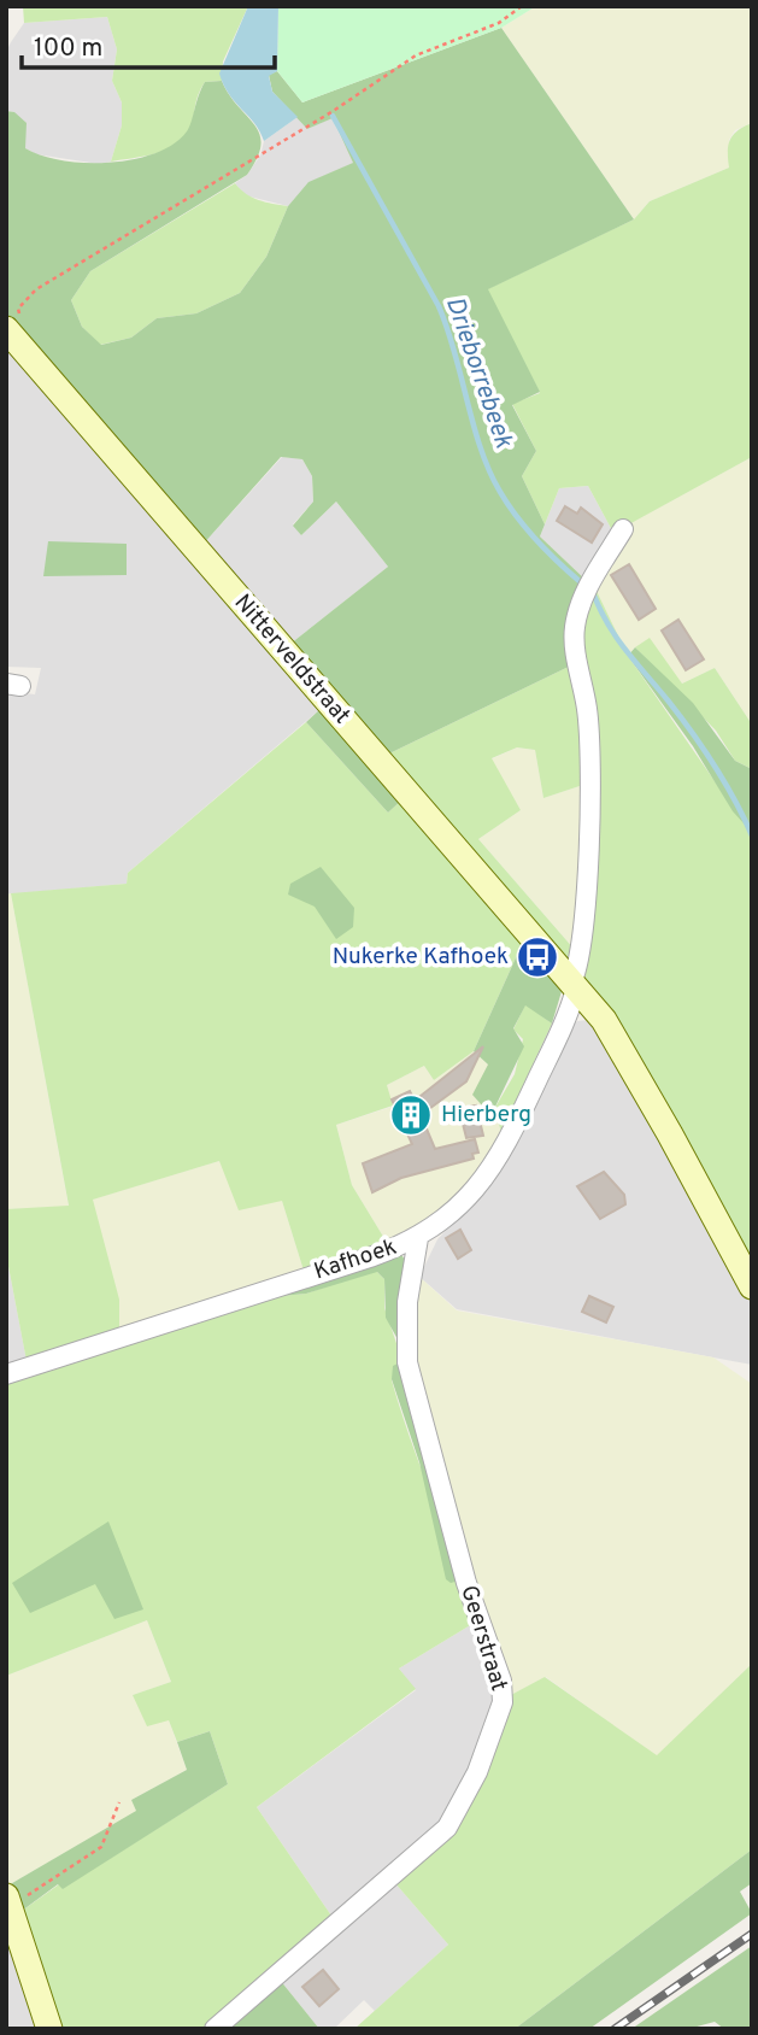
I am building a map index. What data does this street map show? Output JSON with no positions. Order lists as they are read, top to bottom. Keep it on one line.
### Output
{"streets":{"main road":["Nitterveldstraat"],"street":["Kafhoek","Geerstraat"]},"crossings":[["Nitterveldstraat","Kafhoek"],["Kafhoek","Geerstraat"]],"water":["Drieborrebeek"],"places":{"bus stop":["Nukerke Kafhoek"],"building":["Hierberg"]},"scale_bar":"100 m"}
